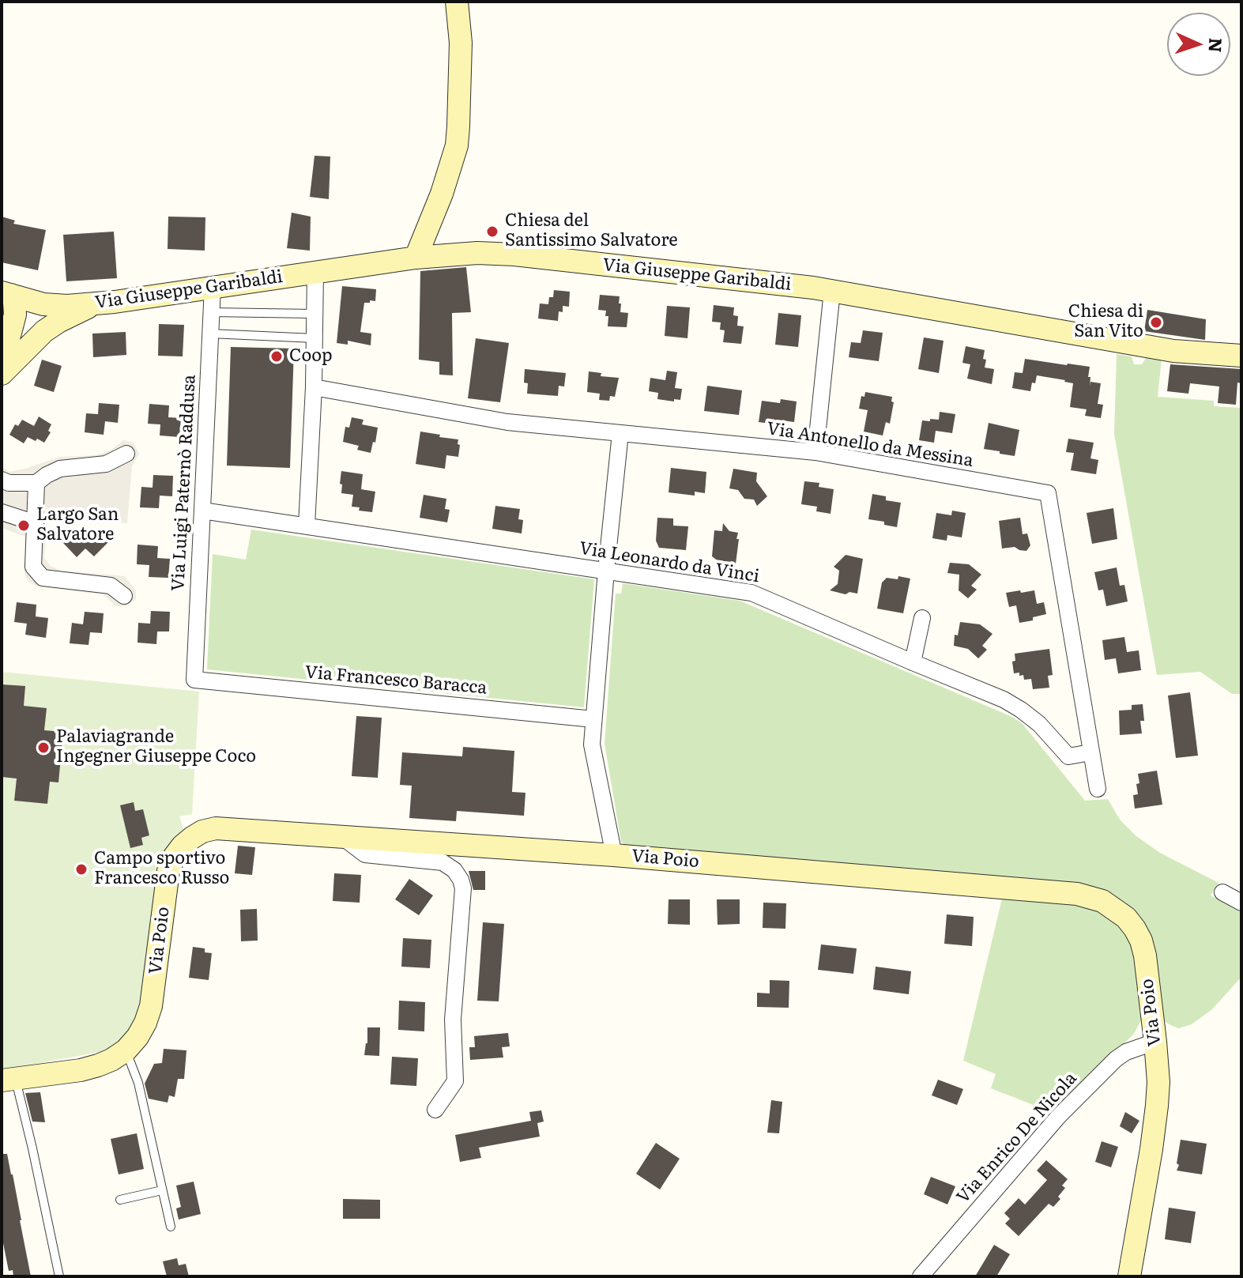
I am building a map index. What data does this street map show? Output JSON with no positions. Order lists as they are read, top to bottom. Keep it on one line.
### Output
{"streets":{"street":["Via Giuseppe Garibaldi","Via Antonello da Messina","Via Luigi Paternò Raddusa","Via Leonardo da Vinci","Via Francesco Baracca","Via Poio","Via Enrico De Nicola"]},"crossings":[["Via Giuseppe Garibaldi","Via Luigi Paternò Raddusa"],["Via Antonello da Messina","Via Leonardo da Vinci"],["Via Luigi Paternò Raddusa","Via Leonardo da Vinci"],["Via Luigi Paternò Raddusa","Via Francesco Baracca"],["Via Poio","Via Enrico De Nicola"]],"places":["Chiesa del Santissimo Salvatore","Chiesa di San Vito","Coop","Largo San Salvatore","Palaviagrande Ingegner Giuseppe Coco","Campo sportivo Francesco Russo"],"north":"right"}
